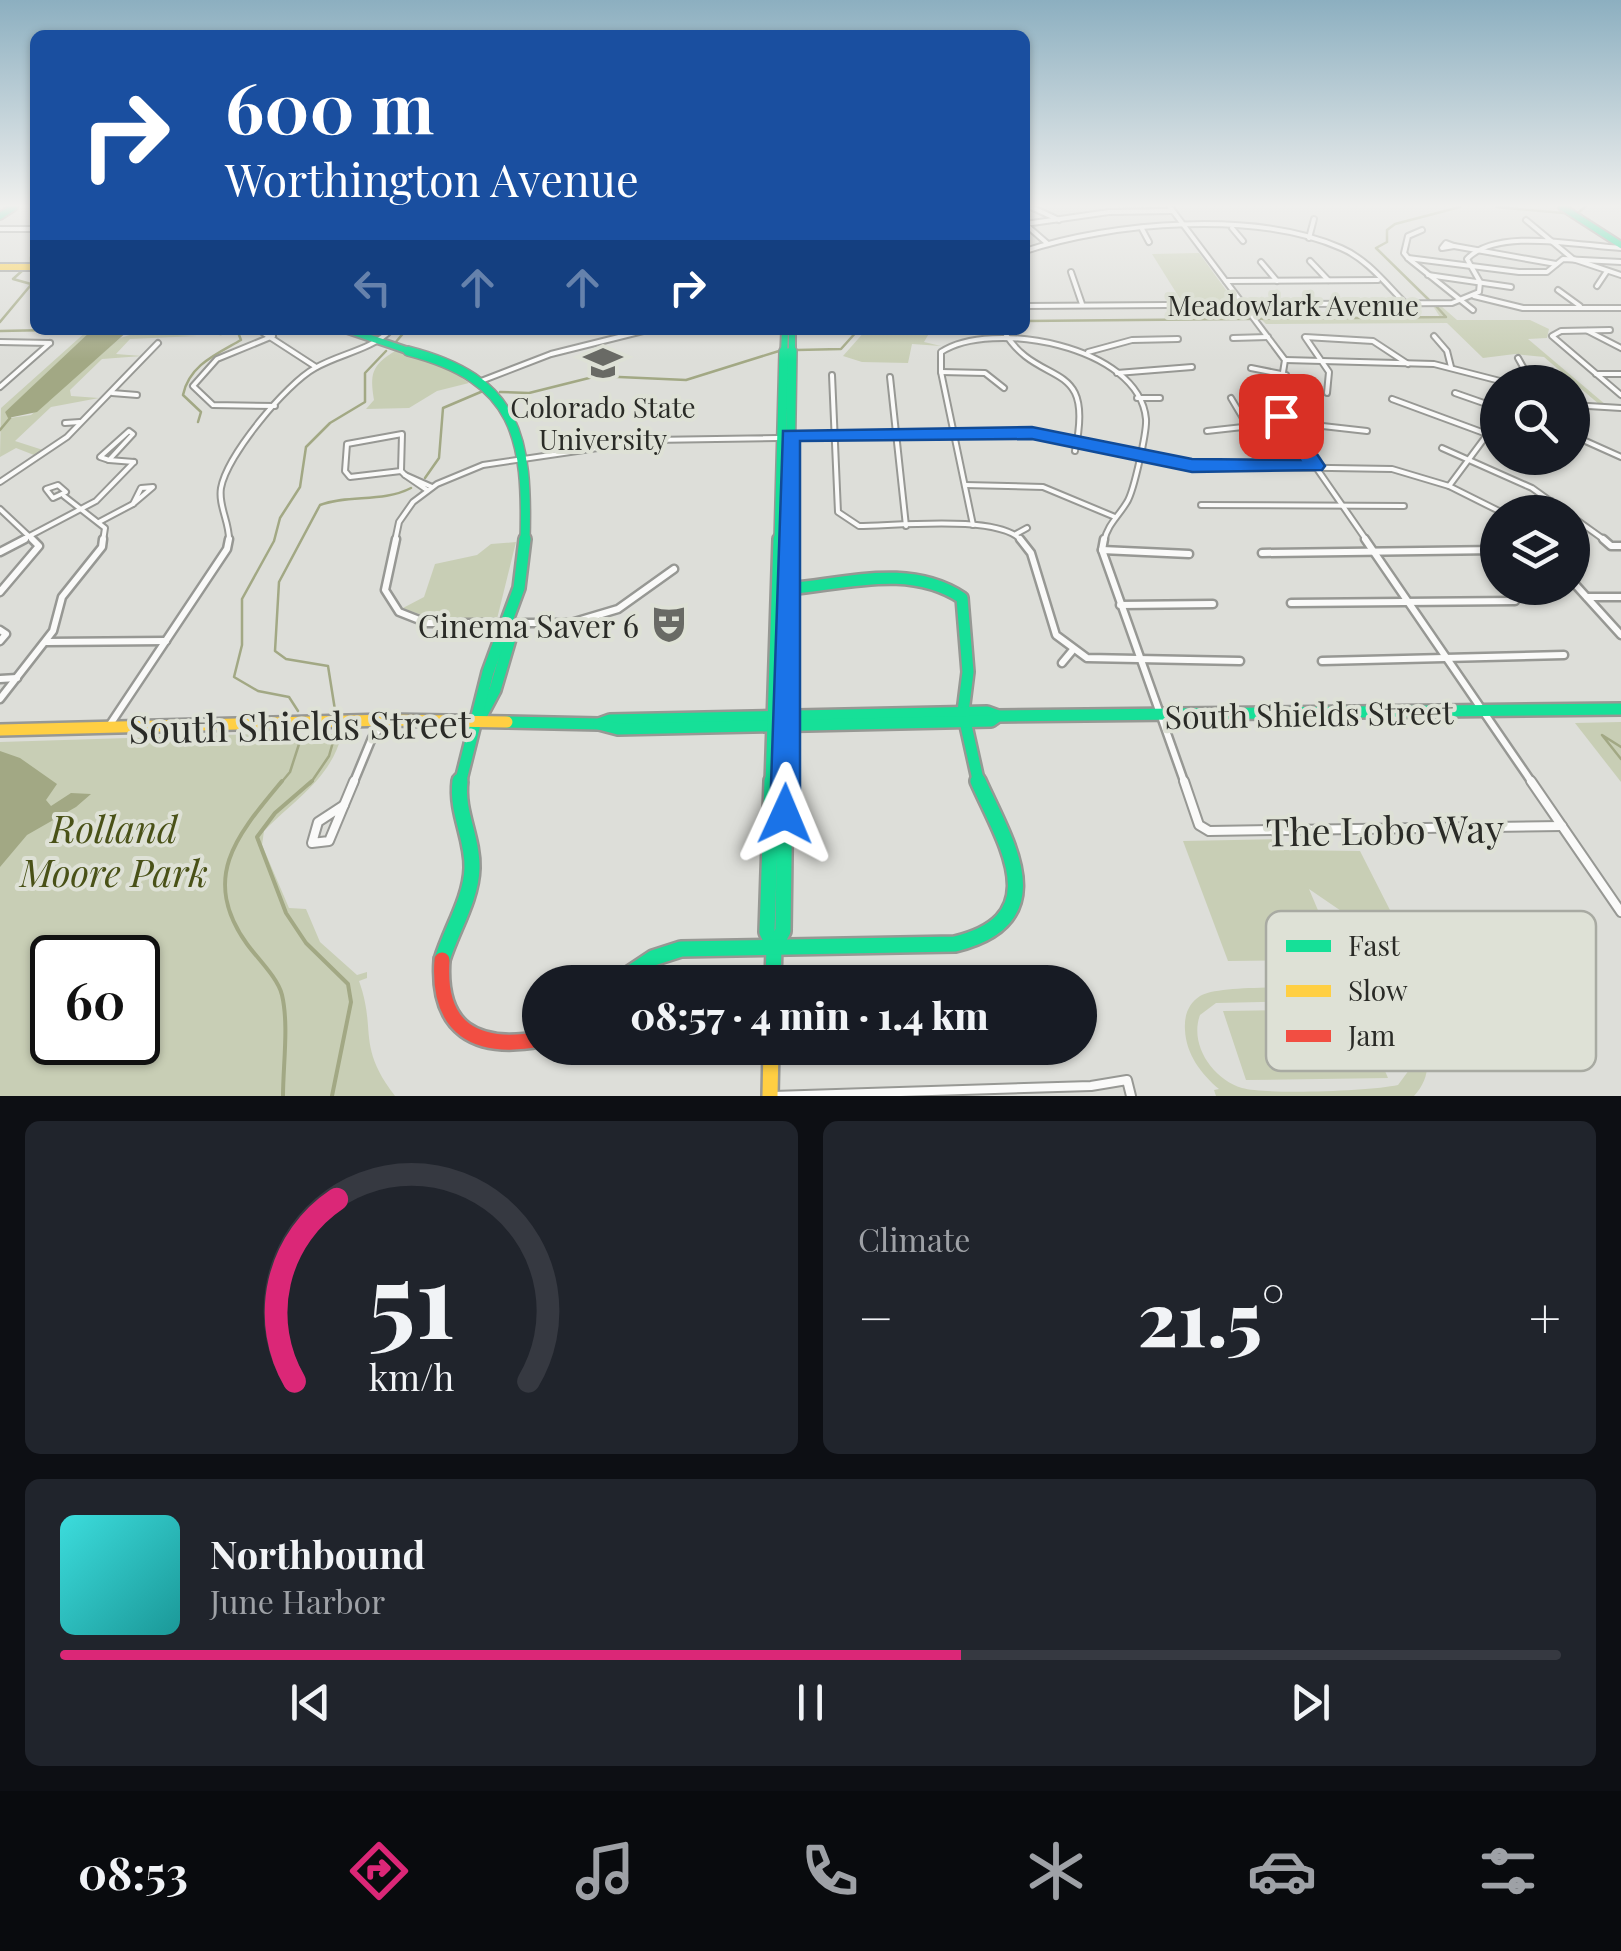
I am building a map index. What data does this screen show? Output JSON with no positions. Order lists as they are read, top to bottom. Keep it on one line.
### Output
{"streets":{"main road":["South Shields Street"],"street":["Meadowlark Avenue","The Lobo Way"]},"crossings":[["South Shields Street","The Lobo Way"]],"parks":["Rolland Moore Park"],"places":{"school or university":["Colorado State University"],"theatre":["Cinema Saver 6"]},"legend":["Fast","Slow","Jam"],"page":{"turn":["600 m","Worthington Avenue"],"limit":"60","trip":"08:57 · 4 min · 1.4 km","tile":"Climate","heat":["−","21.5°","+"],"song":["Northbound","June Harbor"],"tabs":"08:53","gauge":["51","km/h"]}}
